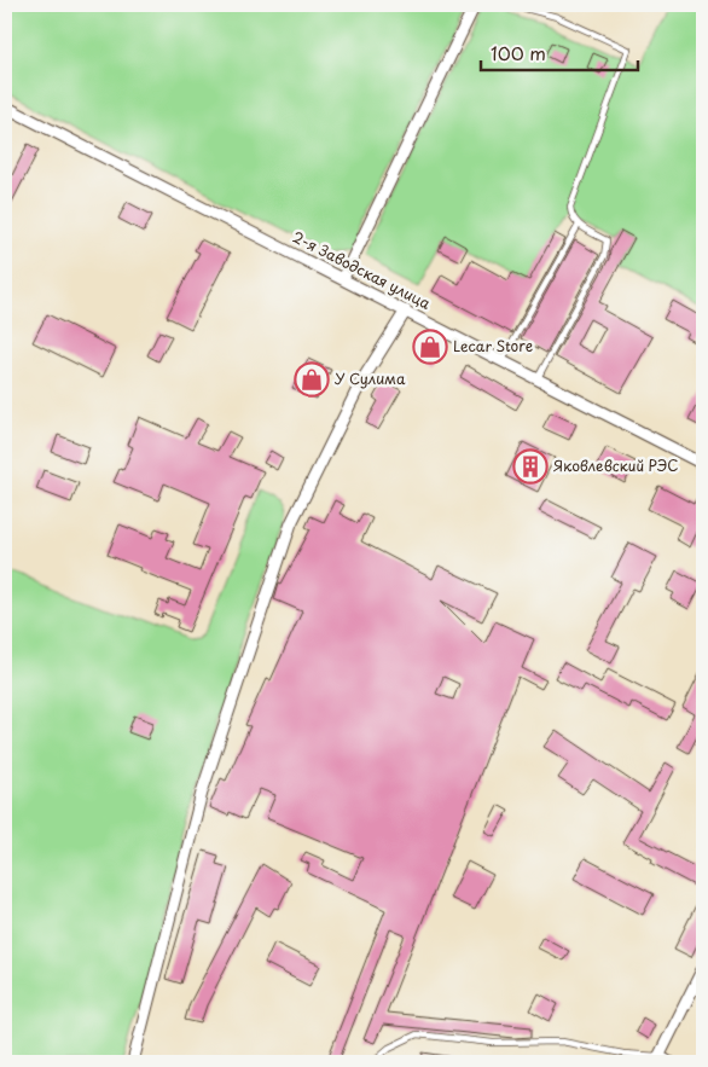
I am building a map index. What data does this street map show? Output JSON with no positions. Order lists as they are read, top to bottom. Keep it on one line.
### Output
{"streets":{"street":["2-я Заводская улица"]},"places":{"shop":["Lecar Store","У Сулима"],"building":["Яковлевский РЭС"]},"scale_bar":"100 m"}
